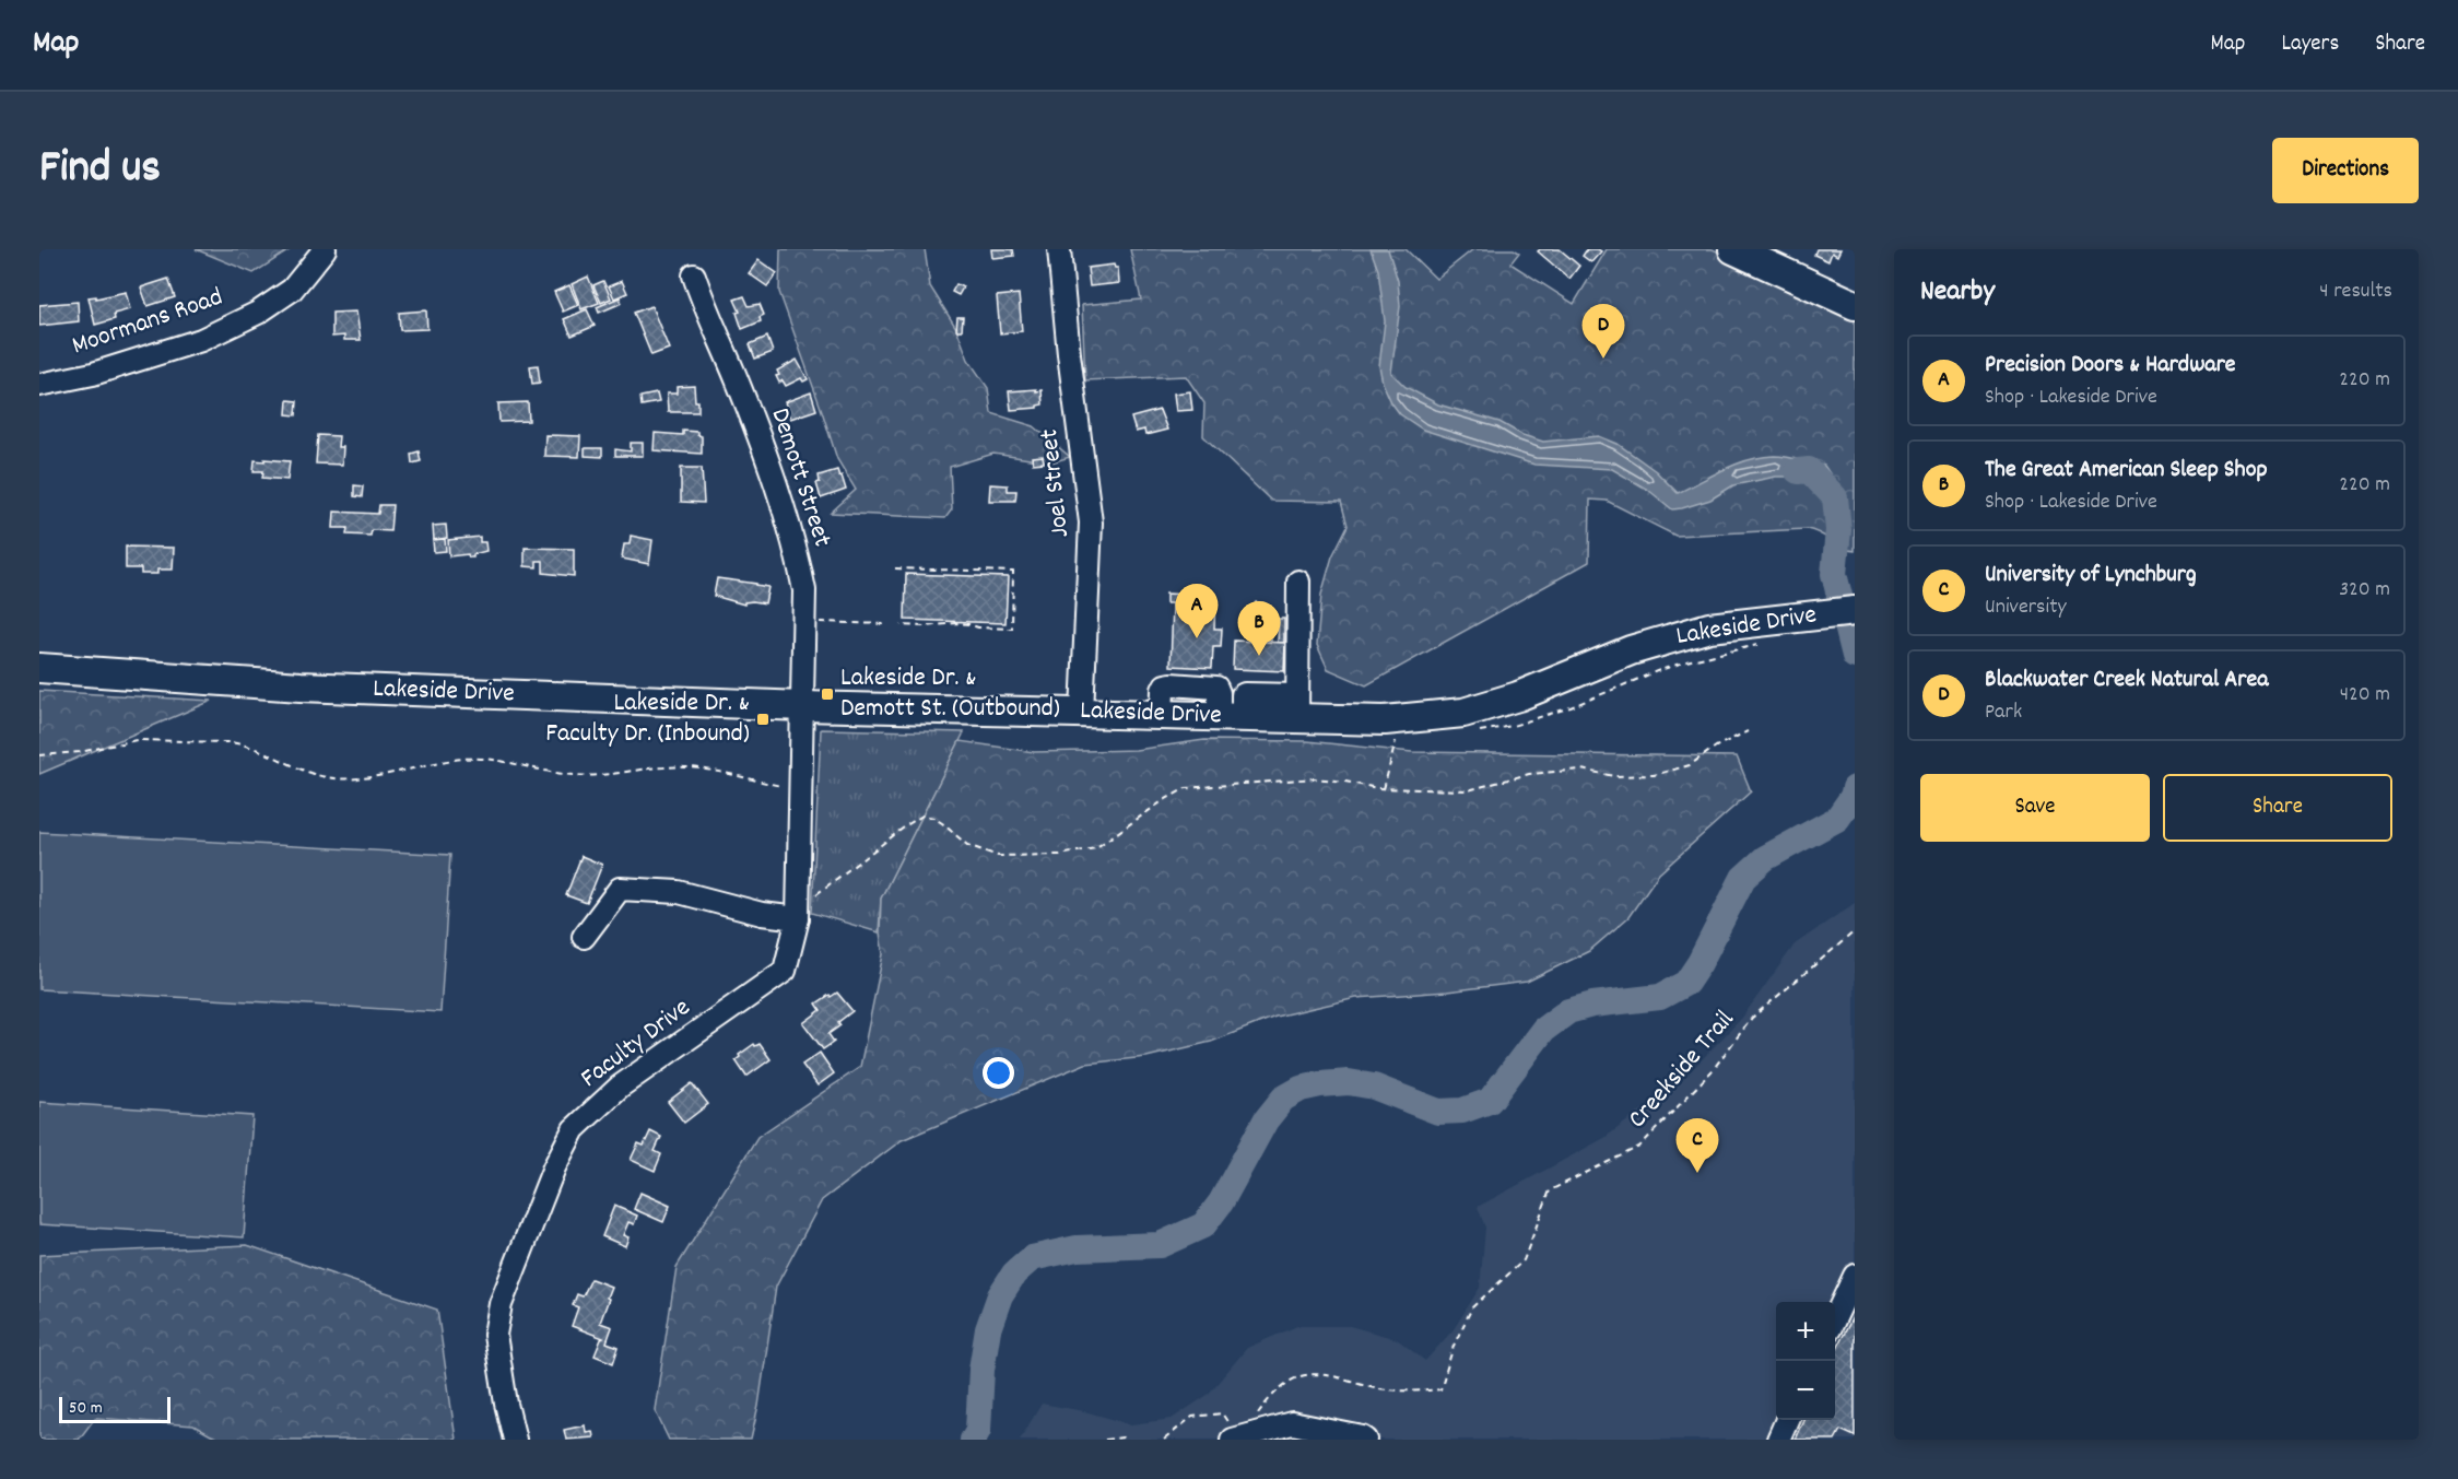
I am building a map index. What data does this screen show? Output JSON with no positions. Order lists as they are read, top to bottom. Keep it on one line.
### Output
{"streets":{"main road":["Lakeside Drive"],"street":["Moormans Road","Demott Street","Joel Street","Faculty Drive"],"path":["Creekside Trail"]},"crossings":[["Demott Street","Lakeside Drive"],["Demott Street","Faculty Drive"],["Joel Street","Lakeside Drive"],["Lakeside Drive","Faculty Drive"]],"places":{"transit":["Lakeside Dr. & Demott St. (Outbound)","Lakeside Dr. & Faculty Dr. (Inbound)"]},"scale_bar":"50 m","page":{"header":"Map","nav":["Map","Layers","Share"],"title":"Find us","buttons":["Directions",["Save","Share"]],"heading":["Nearby","4 results"],"pins":["D","A","B","C"],"list":[{"mark":"A","name":"Precision Doors & Hardware","note":"Shop · Lakeside Drive","value":"220 m"},{"mark":"B","name":"The Great American Sleep Shop","note":"Shop · Lakeside Drive","value":"220 m"},{"mark":"C","name":"University of Lynchburg","note":"University","value":"320 m"},{"mark":"D","name":"Blackwater Creek Natural Area","note":"Park","value":"420 m"}],"map_buttons":["+","−"],"scale":"50 m"}}
